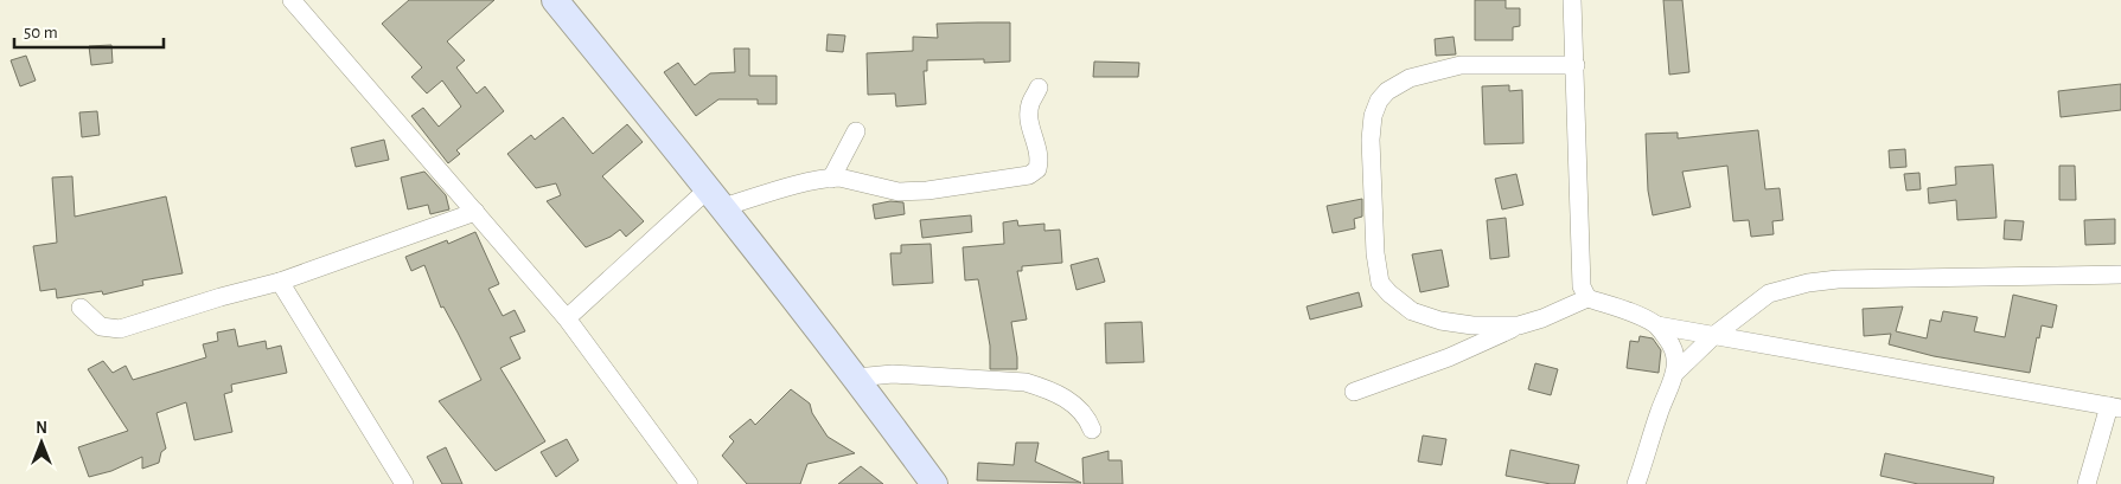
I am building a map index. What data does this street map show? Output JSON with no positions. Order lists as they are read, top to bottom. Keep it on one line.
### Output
{"scale_bar":"50 m","north":"top"}
